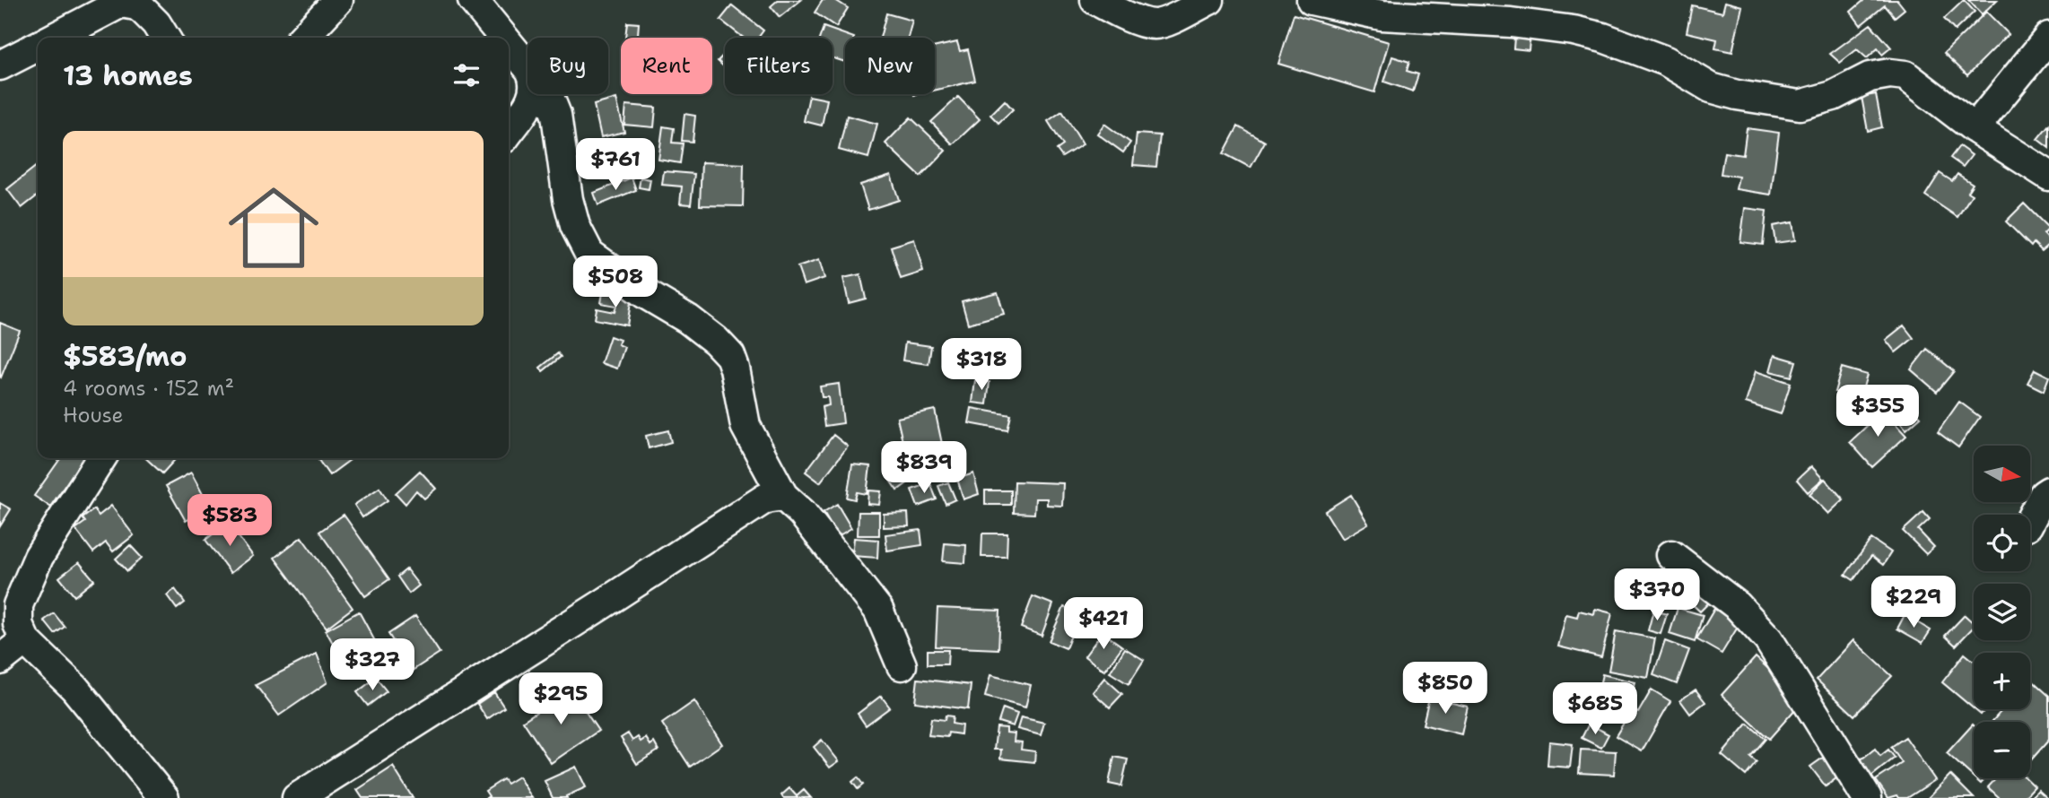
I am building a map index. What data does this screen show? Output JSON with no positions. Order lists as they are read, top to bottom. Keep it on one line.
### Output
{"north":"right","page":{"chip":["Buy","Rent","Filters","New"],"heading":"13 homes","list":[{"name":"$583/mo","note":"4 rooms · 152 m² · House"}],"price":["$761","$508","$318","$355","$839","$583","$370","$229","$421","$327","$850","$295","$685"],"map_buttons":["+","−"]}}
